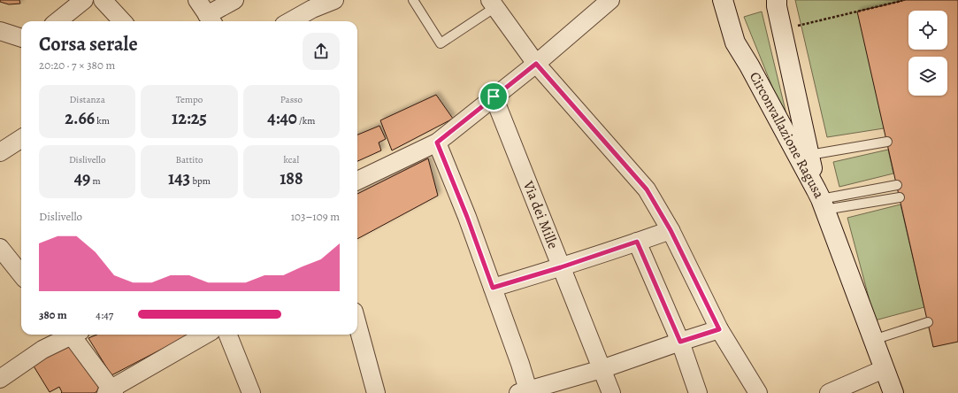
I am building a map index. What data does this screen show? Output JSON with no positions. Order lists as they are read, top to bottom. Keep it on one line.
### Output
{"streets":{"street":["Circonvallazione Ragusa","Via dei Mille"]},"page":{"heading":["Corsa serale","20:20 · 7 × 380 m"],"stats":[["Distanza","2.66 km"],["Tempo","12:25"],["Passo","4:40 /km"],["Dislivello","49 m"],["Battito","143 bpm"],["kcal","188"]],"chart":["Dislivello","103–109 m"],"list":[{"name":"380 m","note":"4:47"}]}}
